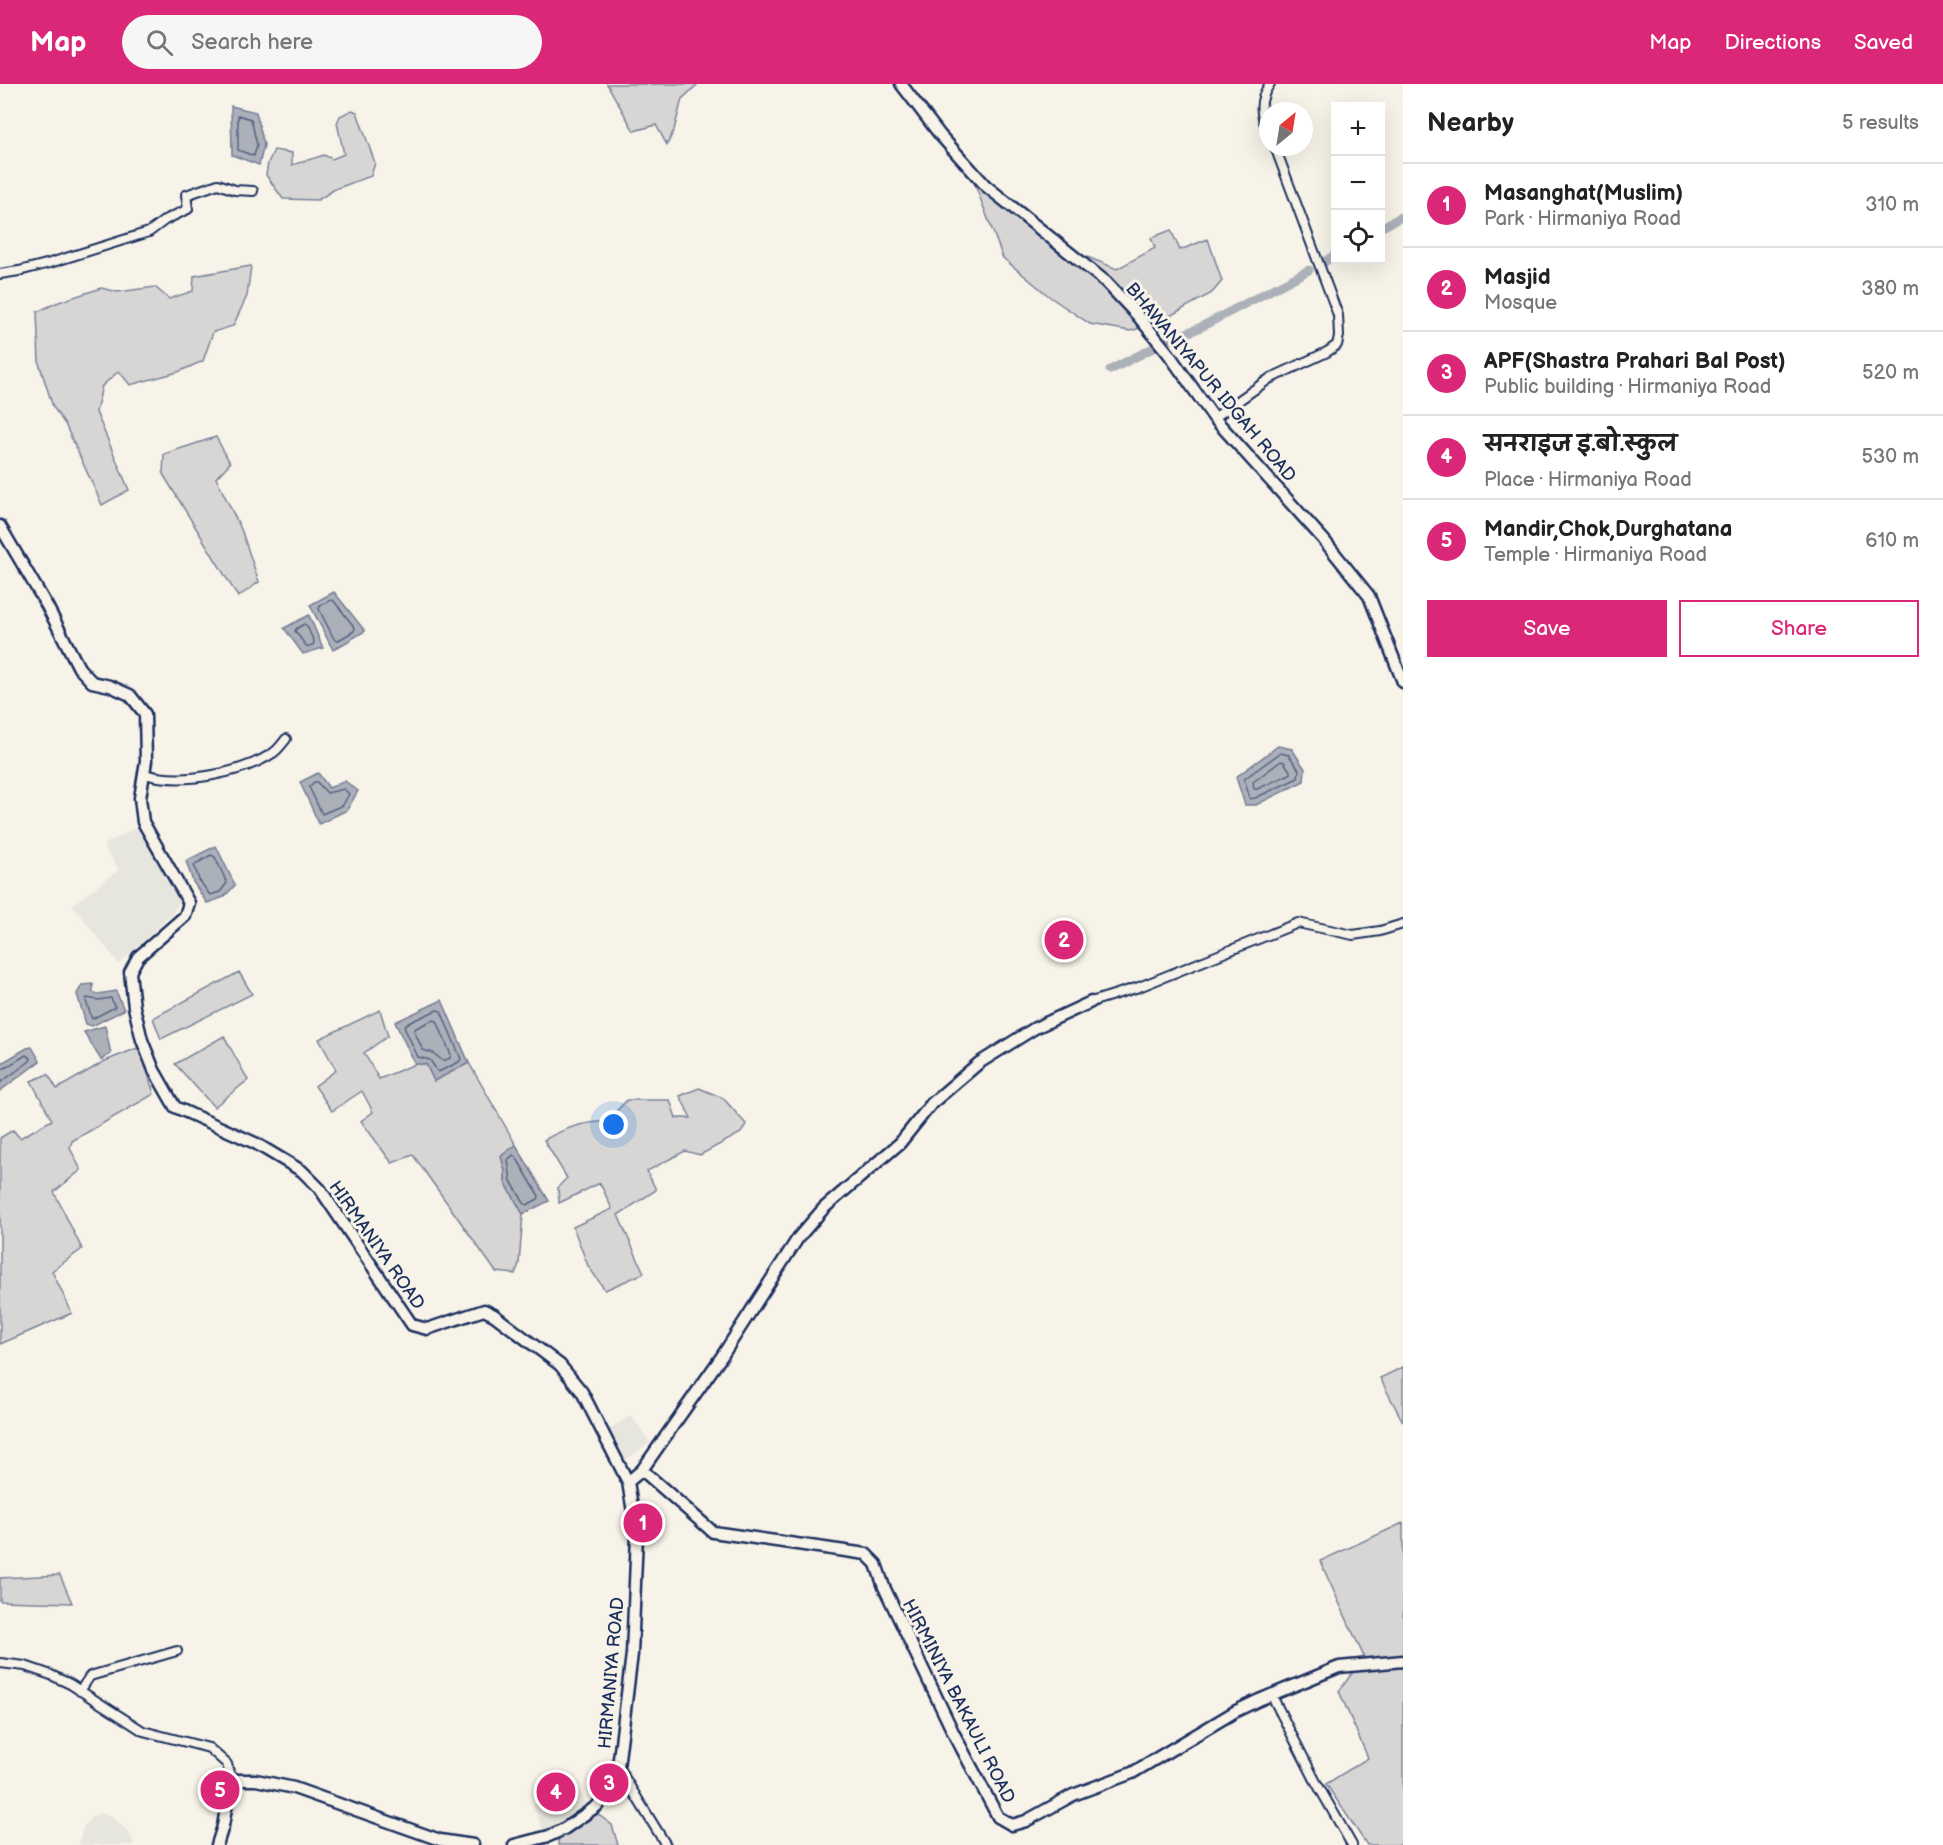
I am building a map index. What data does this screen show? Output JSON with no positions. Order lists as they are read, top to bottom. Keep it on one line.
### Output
{"streets":{"street":["BHAWANIYAPUR IDGAH ROAD","HIRMANIYA ROAD","HIRMINIYA BAKAULI ROAD"]},"north":"top right","page":{"header":"Map","search":"Search here","nav":["Map","Directions","Saved"],"heading":["Nearby","5 results"],"map_buttons":["+","−"],"list":[{"mark":"1","name":"Masanghat(Muslim)","note":"Park · Hirmaniya Road","value":"310 m"},{"mark":"2","name":"Masjid","note":"Mosque","value":"380 m"},{"mark":"3","name":"APF(Shastra Prahari Bal Post)","note":"Public building · Hirmaniya Road","value":"520 m"},{"mark":"4","name":"सनराइज इ.बाे.स्कुल","note":"Place · Hirmaniya Road","value":"530 m"},{"mark":"5","name":"Mandir,Chok,Durghatana","note":"Temple · Hirmaniya Road","value":"610 m"}],"buttons":["Save","Share"],"pins":["2","1","3","5","4"]}}
